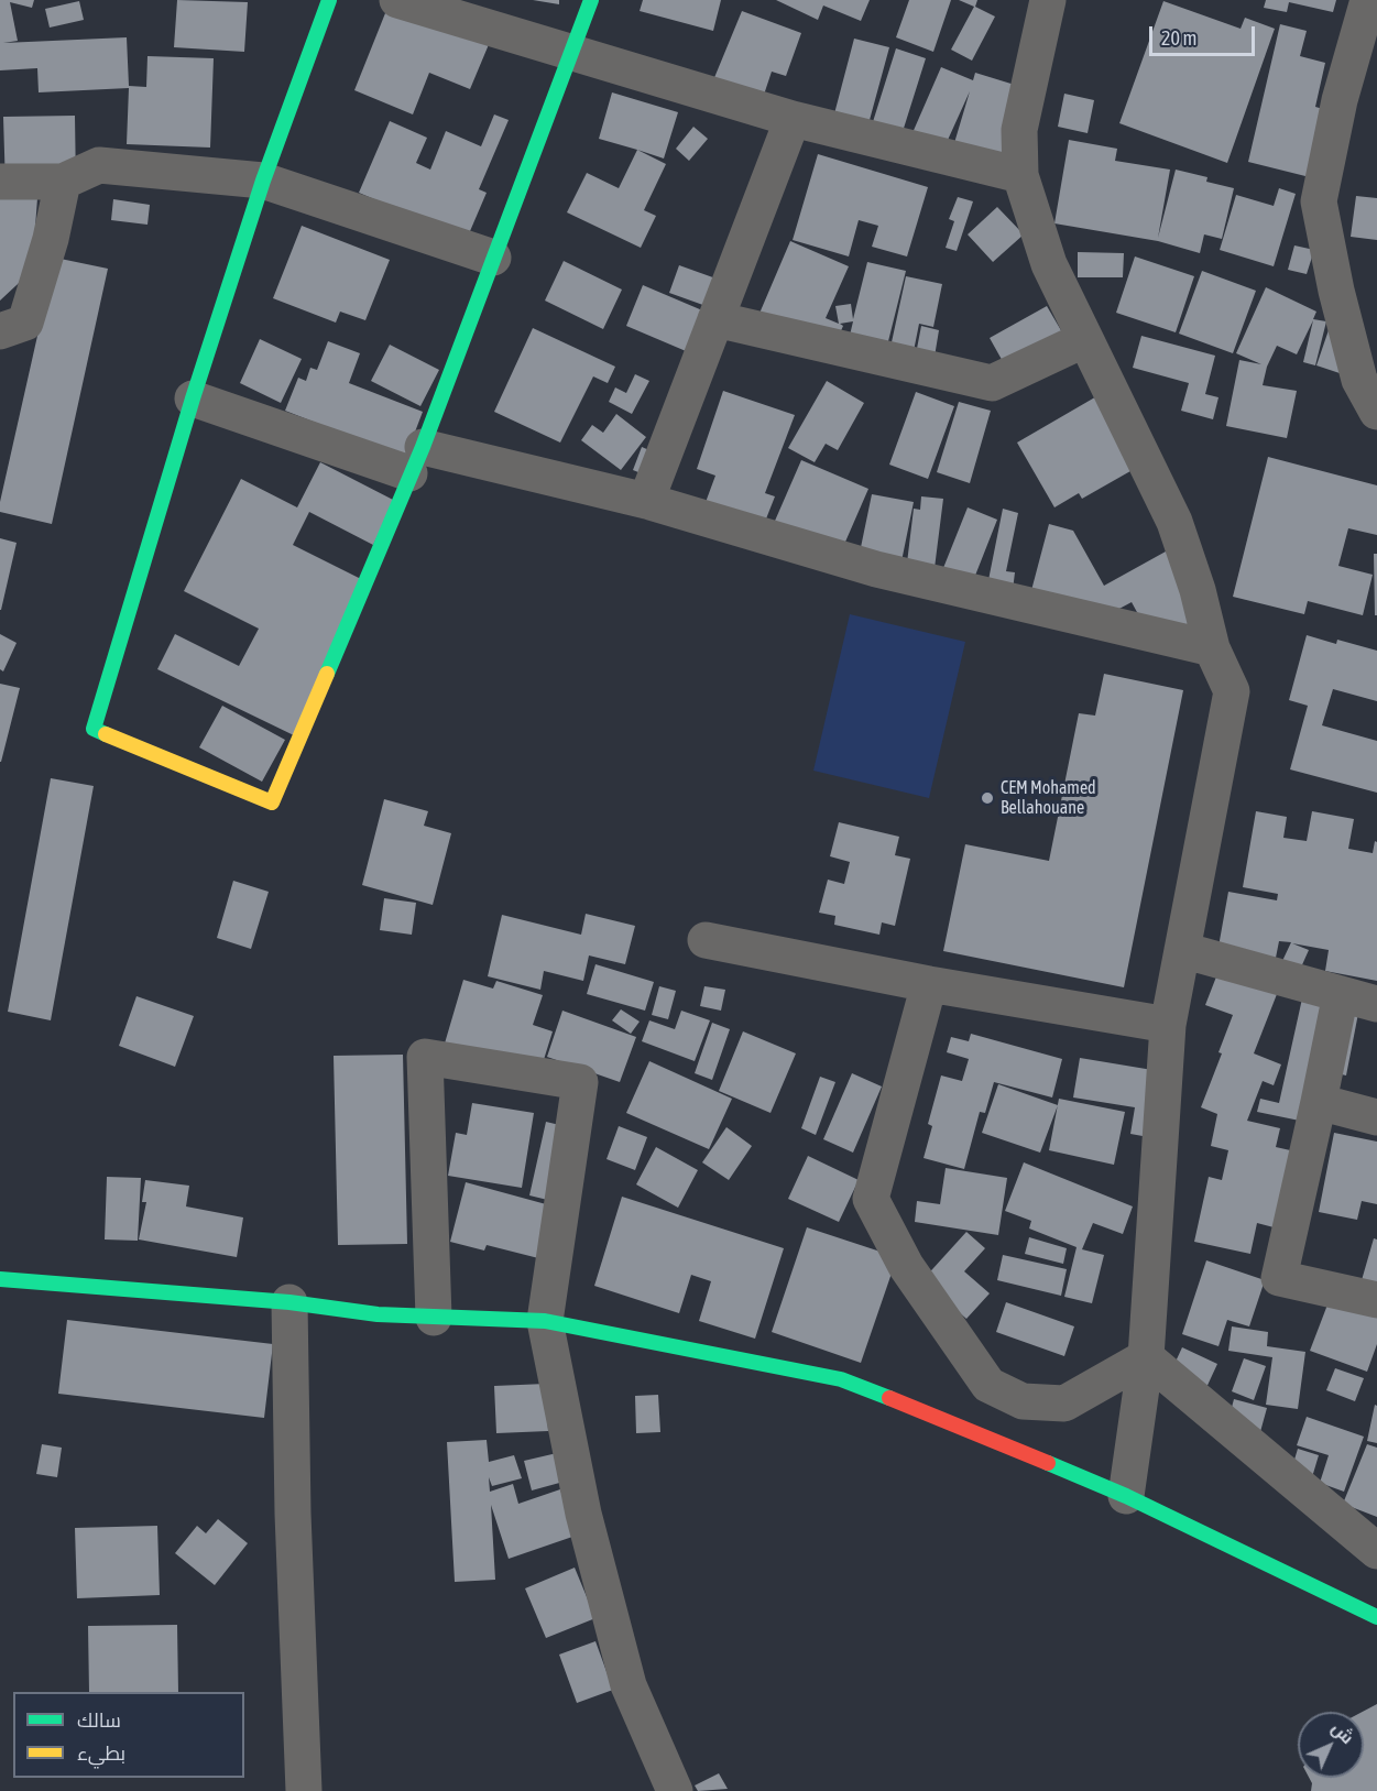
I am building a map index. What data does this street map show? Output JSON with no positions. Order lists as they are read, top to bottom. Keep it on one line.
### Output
{"places":["CEM Mohamed Bellahouane"],"legend":["سالك","بطيء"],"scale_bar":"20 m","north":"top right"}
